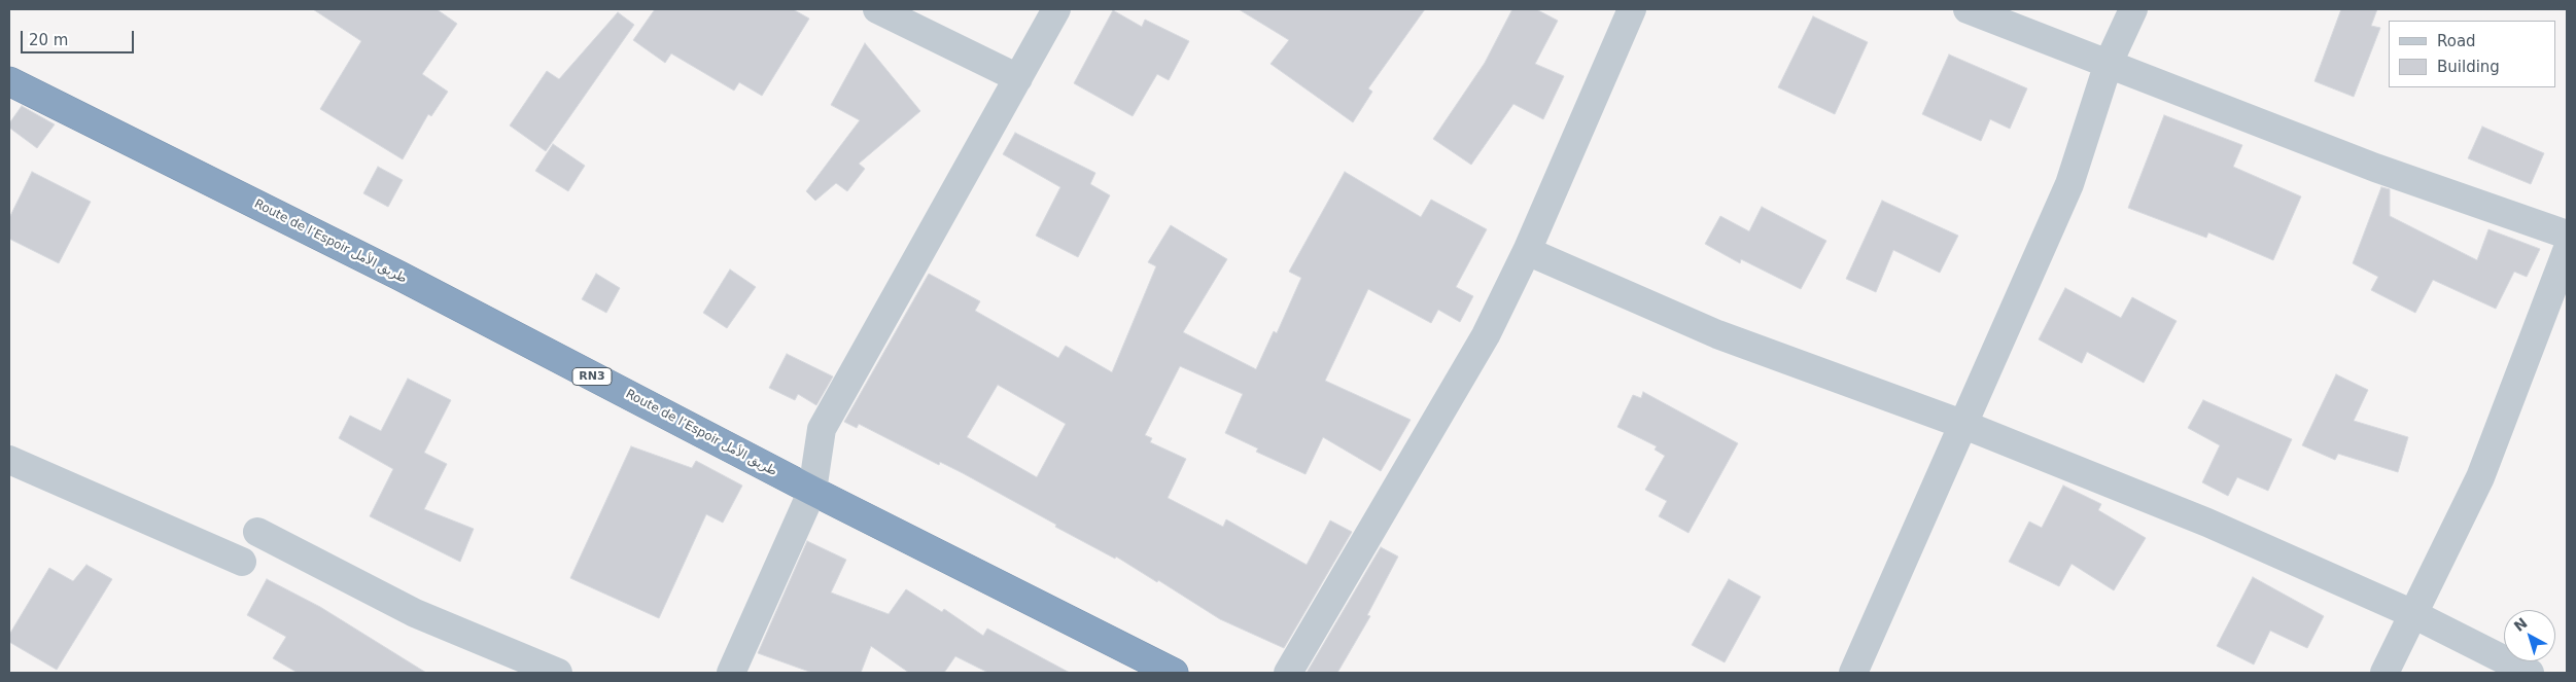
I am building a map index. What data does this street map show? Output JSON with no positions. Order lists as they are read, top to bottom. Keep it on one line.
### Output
{"streets":{"highway":["Route de l’Espoir طريق الأمل","RN3"]},"legend":["Road","Building"],"scale_bar":"20 m","north":"top left"}
